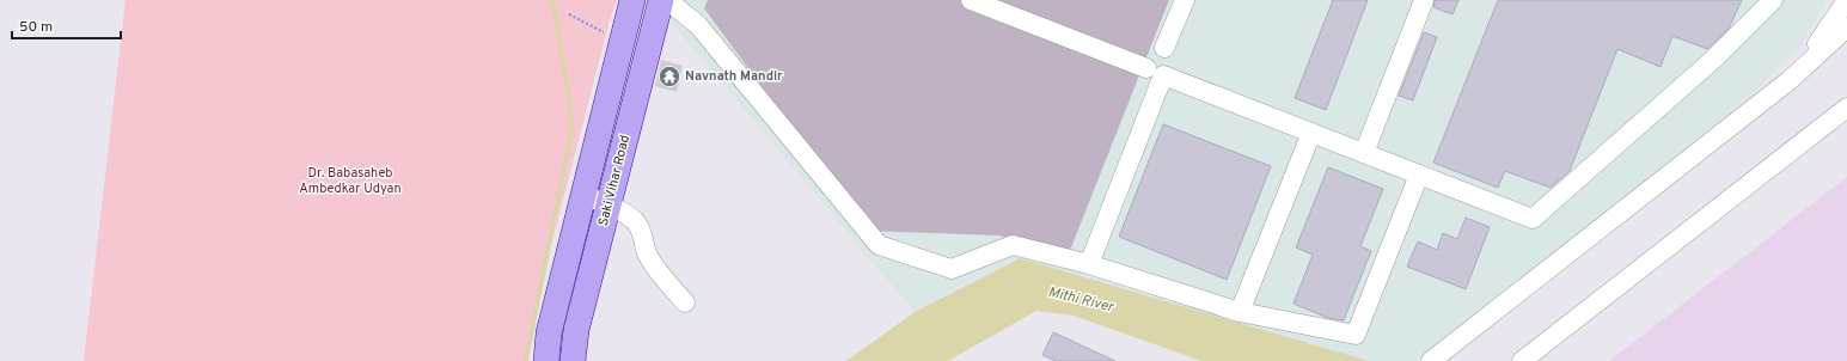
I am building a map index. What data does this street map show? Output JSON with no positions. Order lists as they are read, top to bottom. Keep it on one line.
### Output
{"streets":{"main road":["Saki Vihar Road"]},"water":["Mithi River"],"parks":["Dr. Babasaheb Ambedkar Udyan"],"places":{"temple":["Navnath Mandir"]},"scale_bar":"50 m"}
